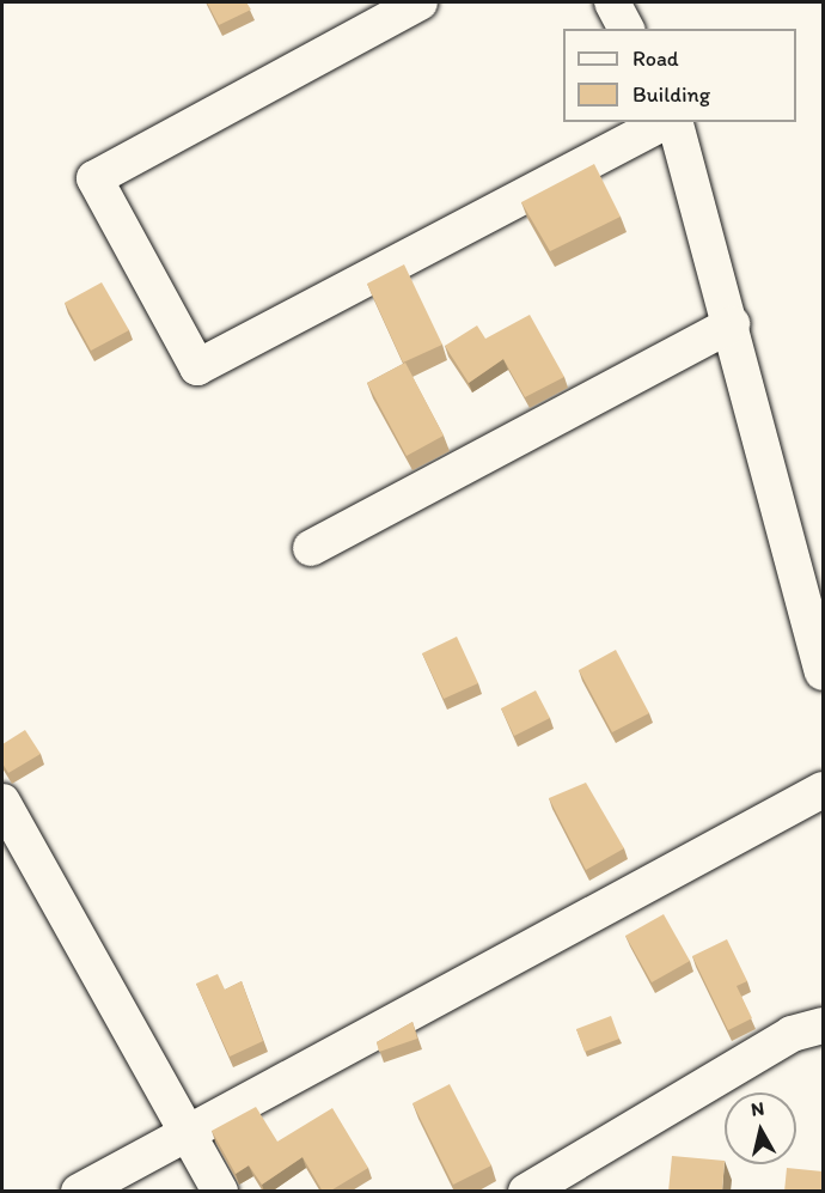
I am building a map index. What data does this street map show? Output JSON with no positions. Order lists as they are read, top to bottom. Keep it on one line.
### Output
{"legend":["Road","Building"],"north":"top"}
